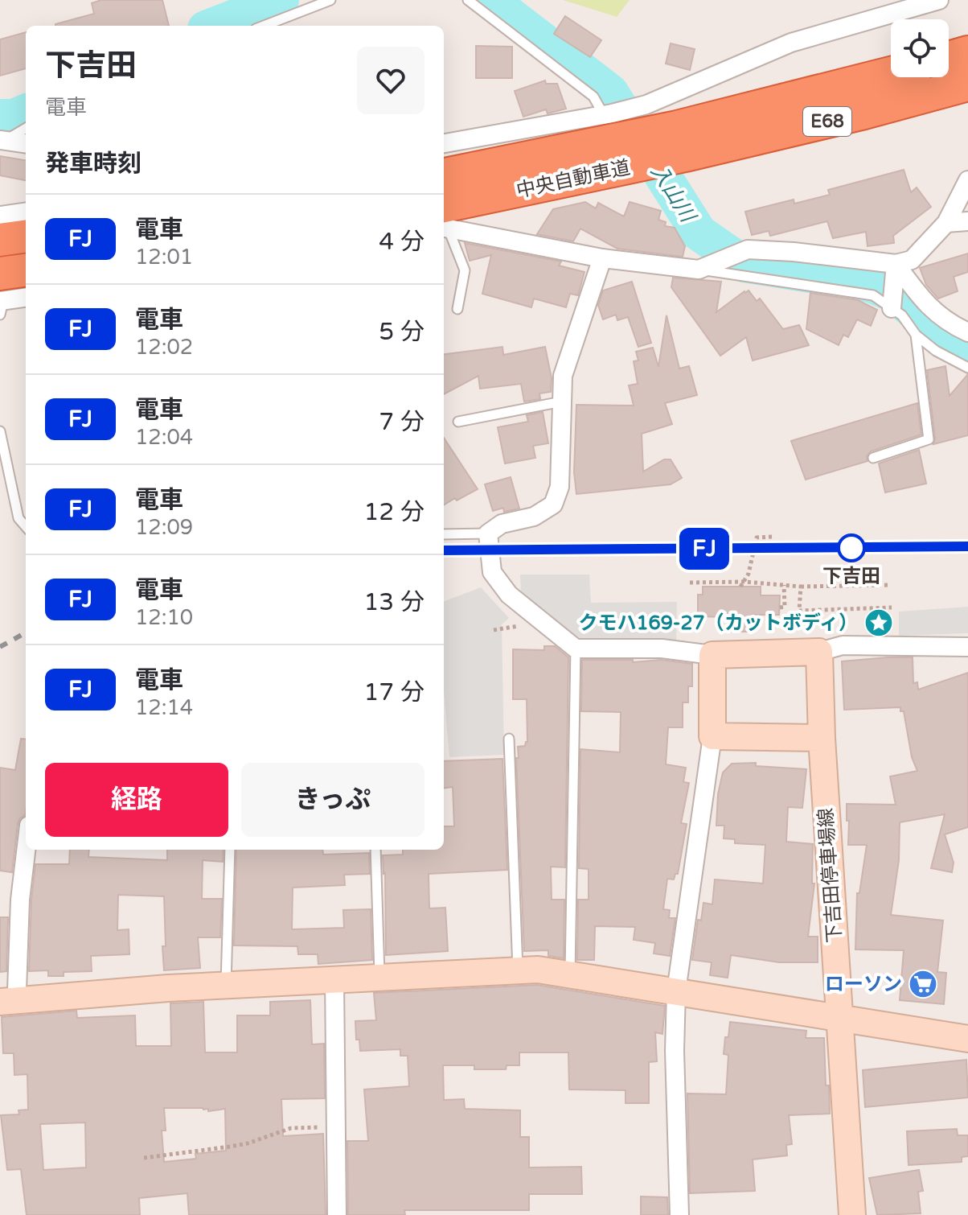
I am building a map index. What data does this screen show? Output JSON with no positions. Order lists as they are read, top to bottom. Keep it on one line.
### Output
{"streets":{"highway":["E68","中央自動車道"],"street":["下吉田停車場線"]},"water":["入山川"],"places":{"other":["下吉田"],"place":["クモハ169-27（カットボディ）"],"supermarket":["ローソン"]},"page":{"on_map":"FJ","heading":[["下吉田","電車"],"発車時刻"],"list":[{"mark":"FJ","name":"電車","note":"12:01","value":"4 分"},{"mark":"FJ","name":"電車","note":"12:02","value":"5 分"},{"mark":"FJ","name":"電車","note":"12:04","value":"7 分"},{"mark":"FJ","name":"電車","note":"12:09","value":"12 分"},{"mark":"FJ","name":"電車","note":"12:10","value":"13 分"},{"mark":"FJ","name":"電車","note":"12:14","value":"17 分"}],"buttons":["経路","きっぷ"]}}
